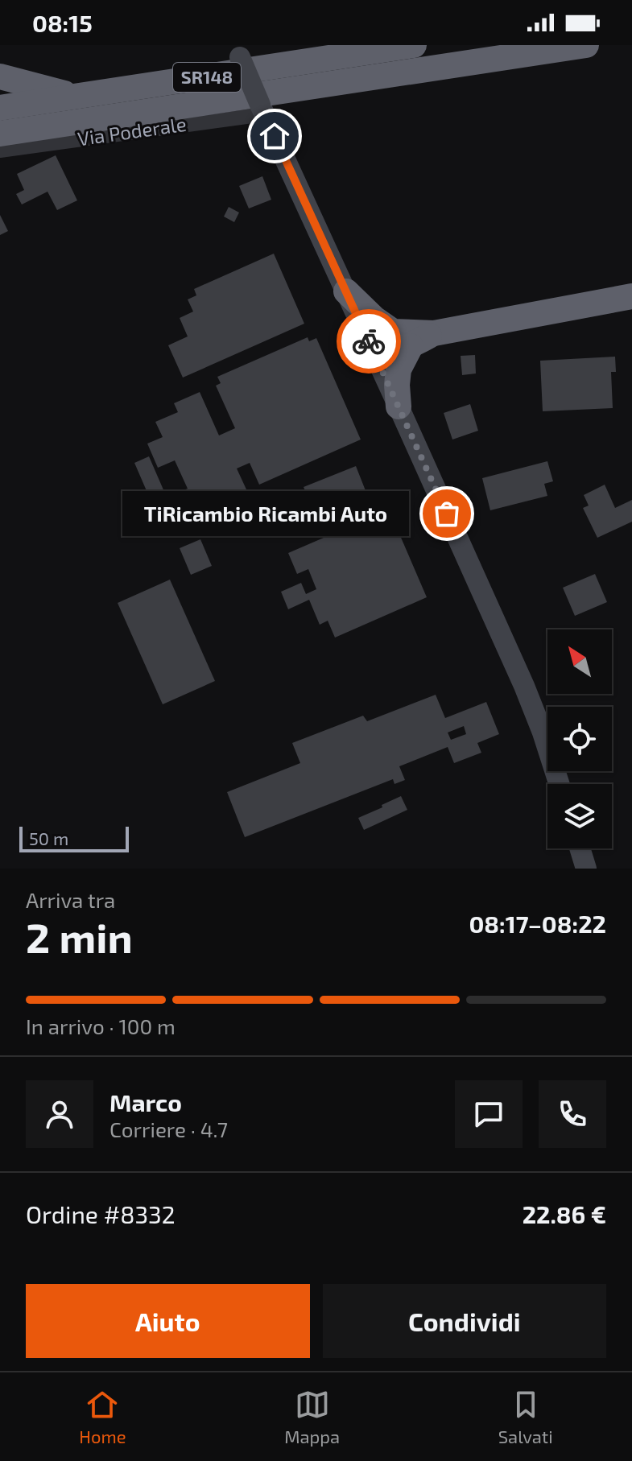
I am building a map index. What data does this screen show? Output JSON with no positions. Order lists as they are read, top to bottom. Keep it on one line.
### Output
{"streets":{"highway":["SR148"],"street":["Via Poderale"]},"places":["TiRicambio Ricambi Auto"],"scale_bar":"50 m","north":"top left","page":{"status":"08:15","bubble":"TiRicambio Ricambi Auto","scale":"50 m","heading":["2 min","Arriva tra","08:17–08:22"],"panel":["Marco","Corriere · 4.7","Ordine #8332","22.86 €"],"bar":"In arrivo · 100 m","buttons":["Aiuto","Condividi"],"tabs":["Home","Mappa","Salvati"]}}
